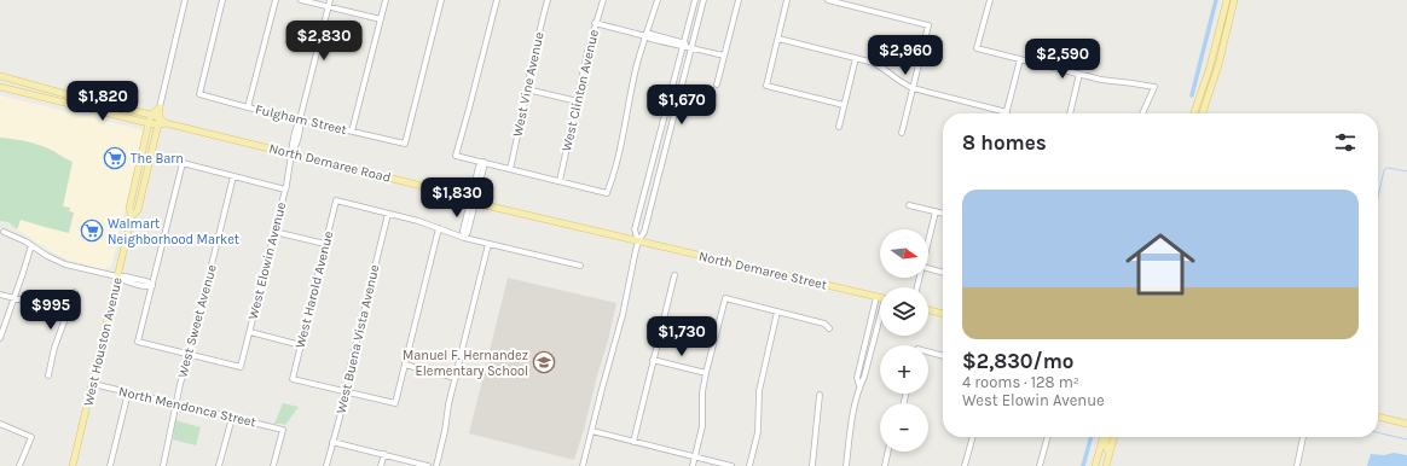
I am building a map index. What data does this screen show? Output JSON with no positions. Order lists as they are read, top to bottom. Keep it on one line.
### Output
{"streets":{"main road":["North Demaree Road","North Demaree Street","West Houston Avenue"],"street":["West Vine Avenue","West Clinton Avenue","Fulgham Street","West Elowin Avenue","West Harold Avenue","West Sweet Avenue","West Buena Vista Avenue","North Mendonca Street"]},"crossings":[["Fulgham Street","West Elowin Avenue"],["North Demaree Road","West Elowin Avenue"],["North Demaree Road","North Demaree Street"],["North Demaree Road","West Houston Avenue"],["West Elowin Avenue","West Sweet Avenue"],["West Harold Avenue","West Buena Vista Avenue"],["West Sweet Avenue","North Mendonca Street"],["West Houston Avenue","North Mendonca Street"]],"places":{"supermarket":["The Barn","Walmart Neighborhood Market"],"school or university":["Manuel F. Hernandez Elementary School"]},"north":"right","page":{"price":["$2,830","$2,960","$2,590","$1,820","$1,670","$1,830","$995","$1,730"],"heading":"8 homes","list":[{"name":"$2,830/mo","note":"4 rooms · 128 m² · West Elowin Avenue"}],"map_buttons":["+","−"]}}
